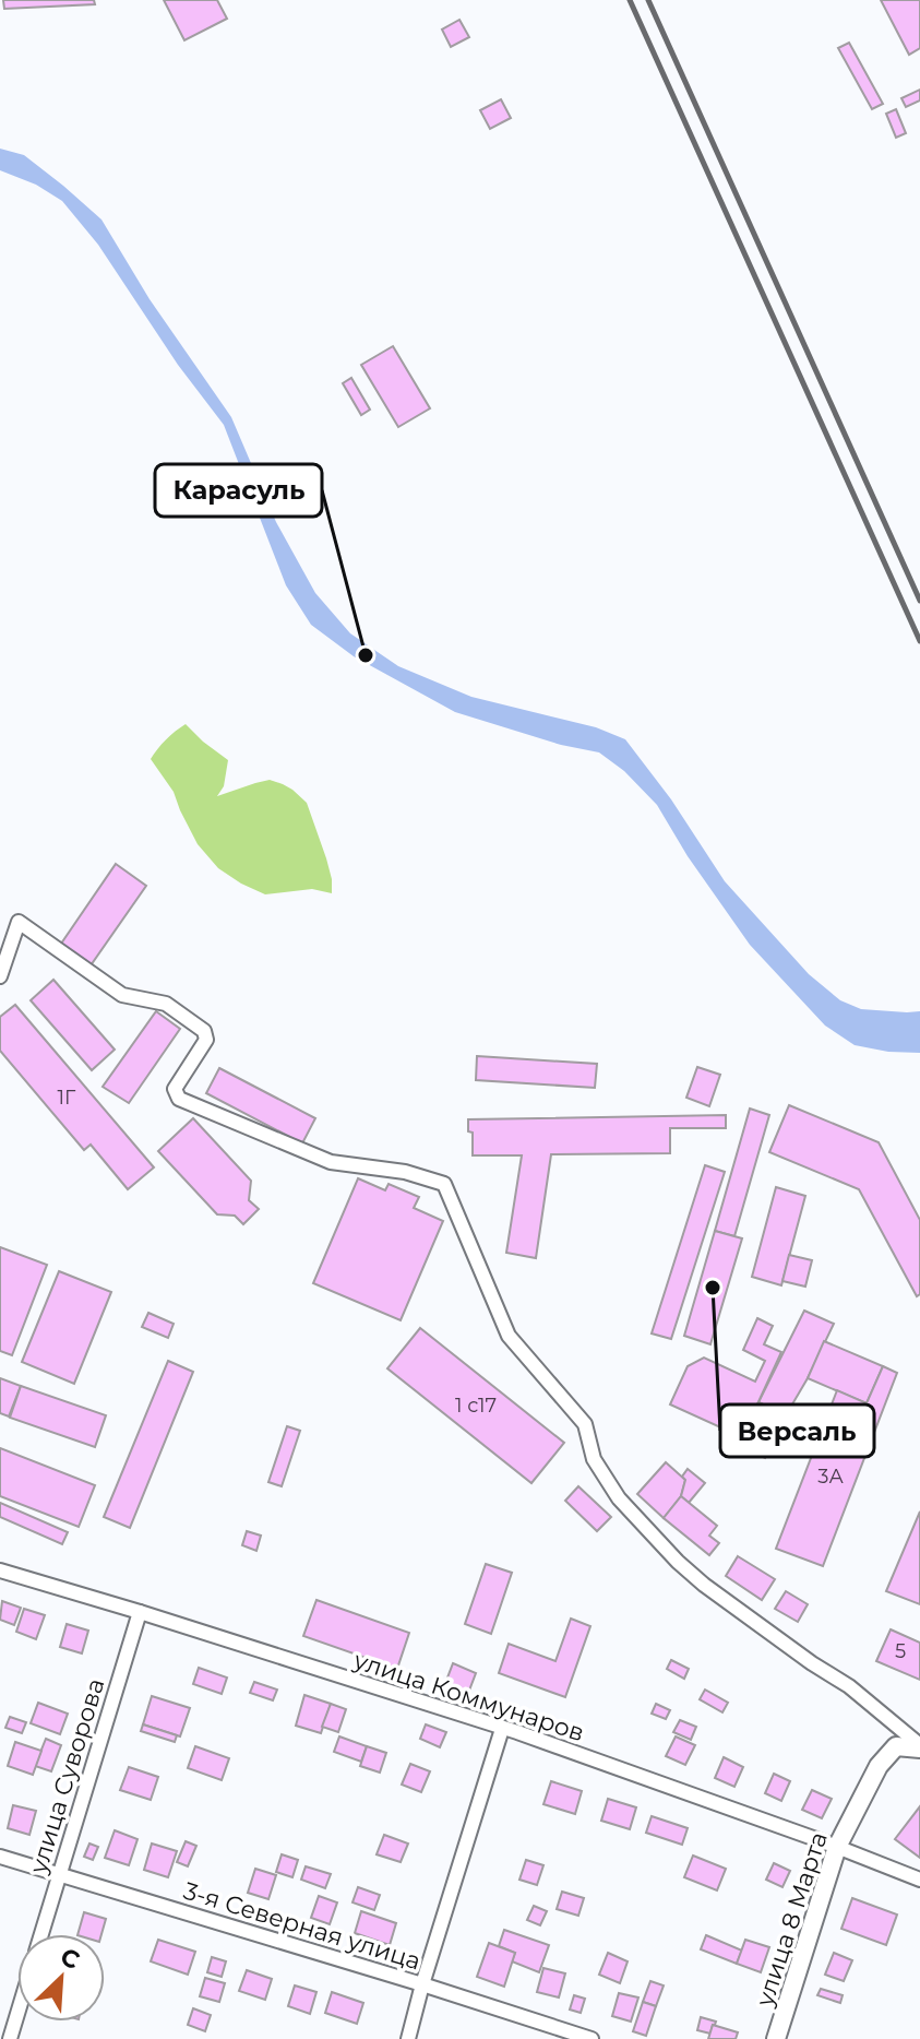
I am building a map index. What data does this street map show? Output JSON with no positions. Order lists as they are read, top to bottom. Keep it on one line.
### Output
{"streets":{"street":["улица Коммунаров","улица Суворова","улица 8 Марта","3-я Северная улица"]},"crossings":[["улица Коммунаров","улица Суворова"],["улица Коммунаров","улица 8 Марта"],["улица Суворова","3-я Северная улица"]],"places":["Карасуль","Версаль"],"house_numbers":["1Г","1 с17","3А","5"],"north":"top right"}
